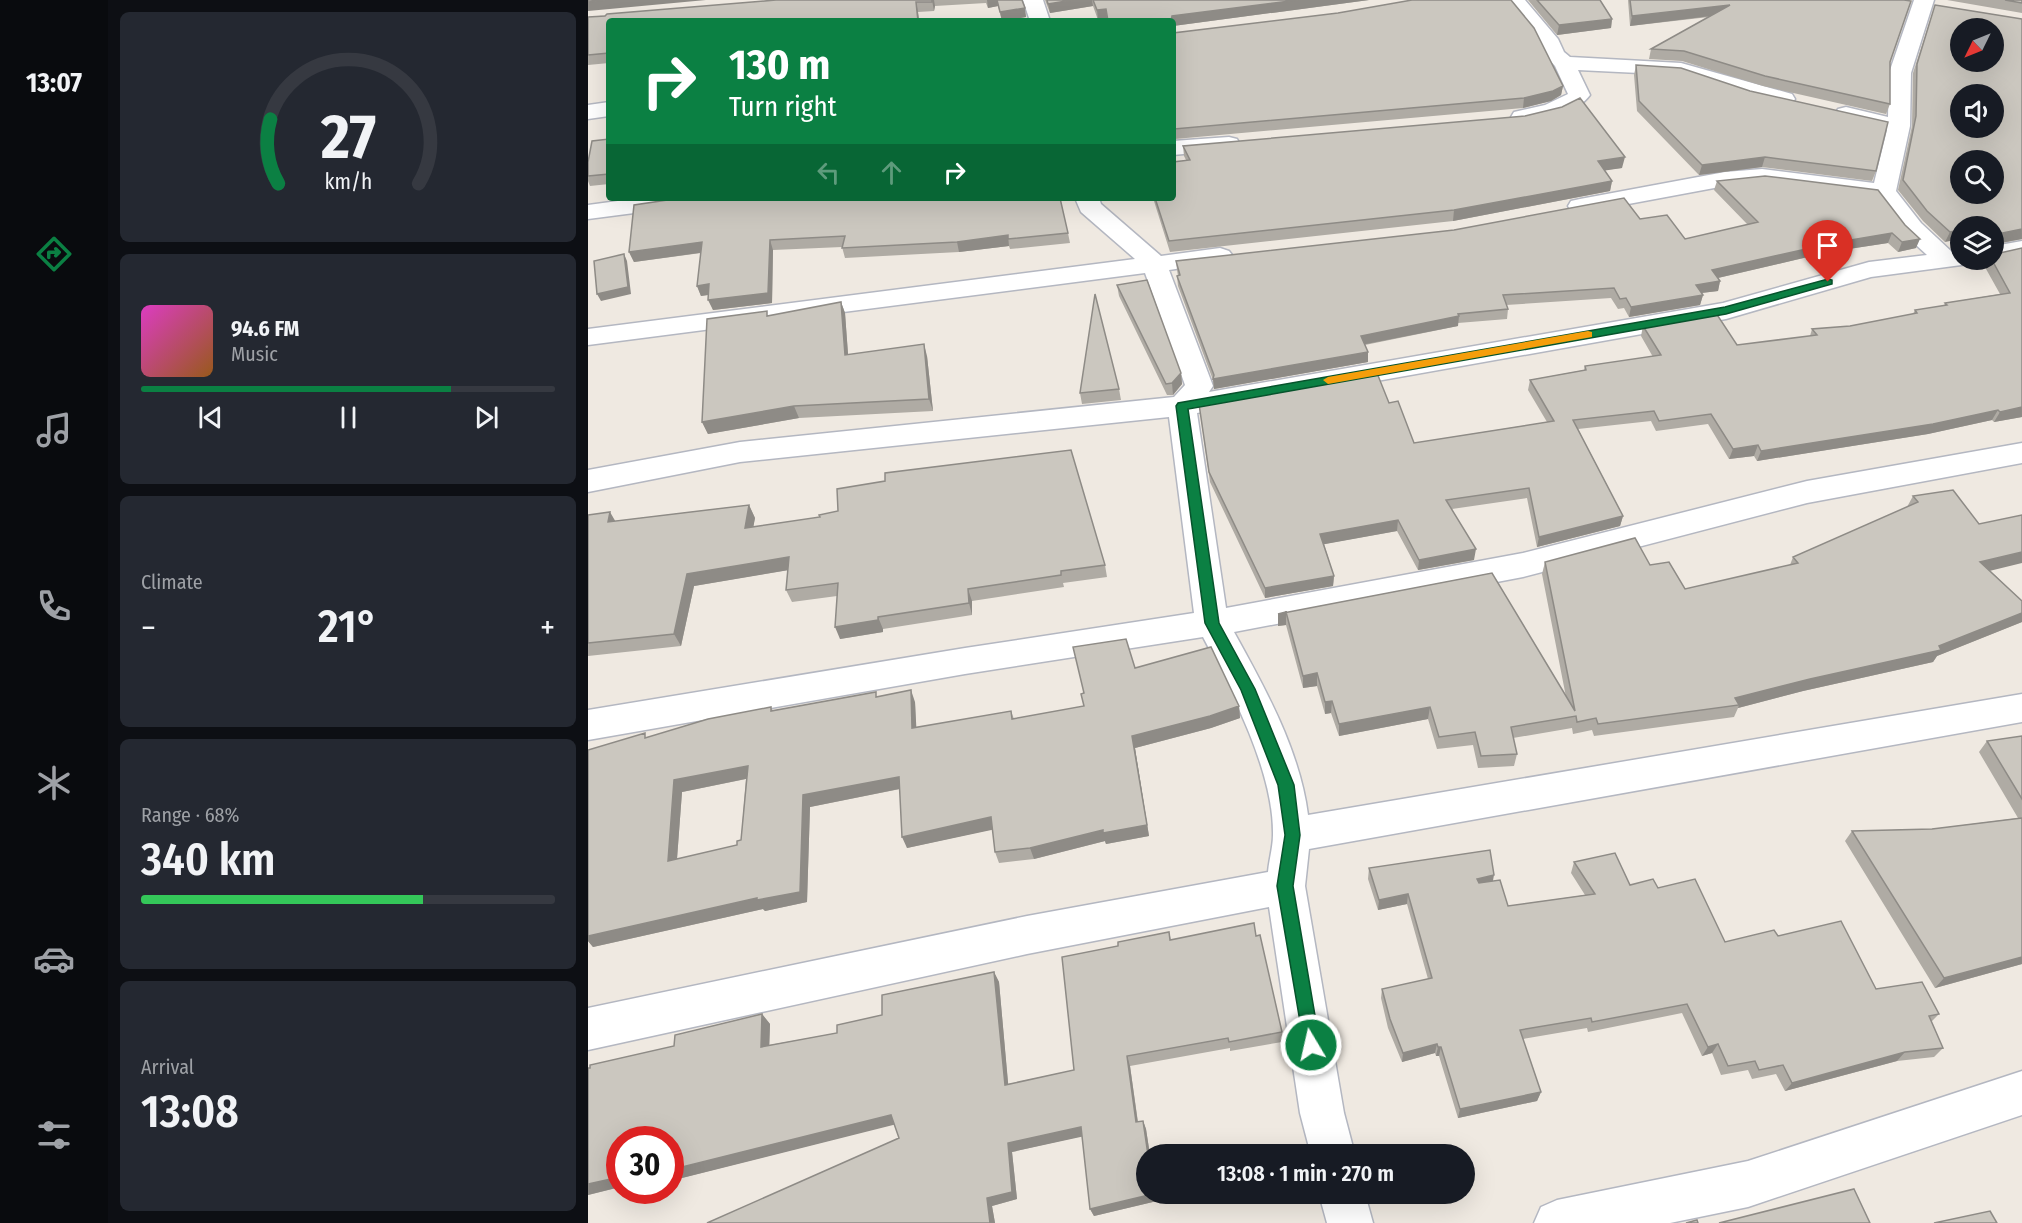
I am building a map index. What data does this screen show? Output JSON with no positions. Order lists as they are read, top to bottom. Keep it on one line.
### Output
{"north":"bottom left","page":{"tabs":"13:07","turn":["130 m","Turn right"],"song":["94.6 FM","Music"],"tile":["Climate",["Range · 68%","340 km"],["Arrival","13:08"]],"heat":["−","21°","+"],"limit":"30","trip":"13:08 · 1 min · 270 m","gauge":["27","km/h"]}}
